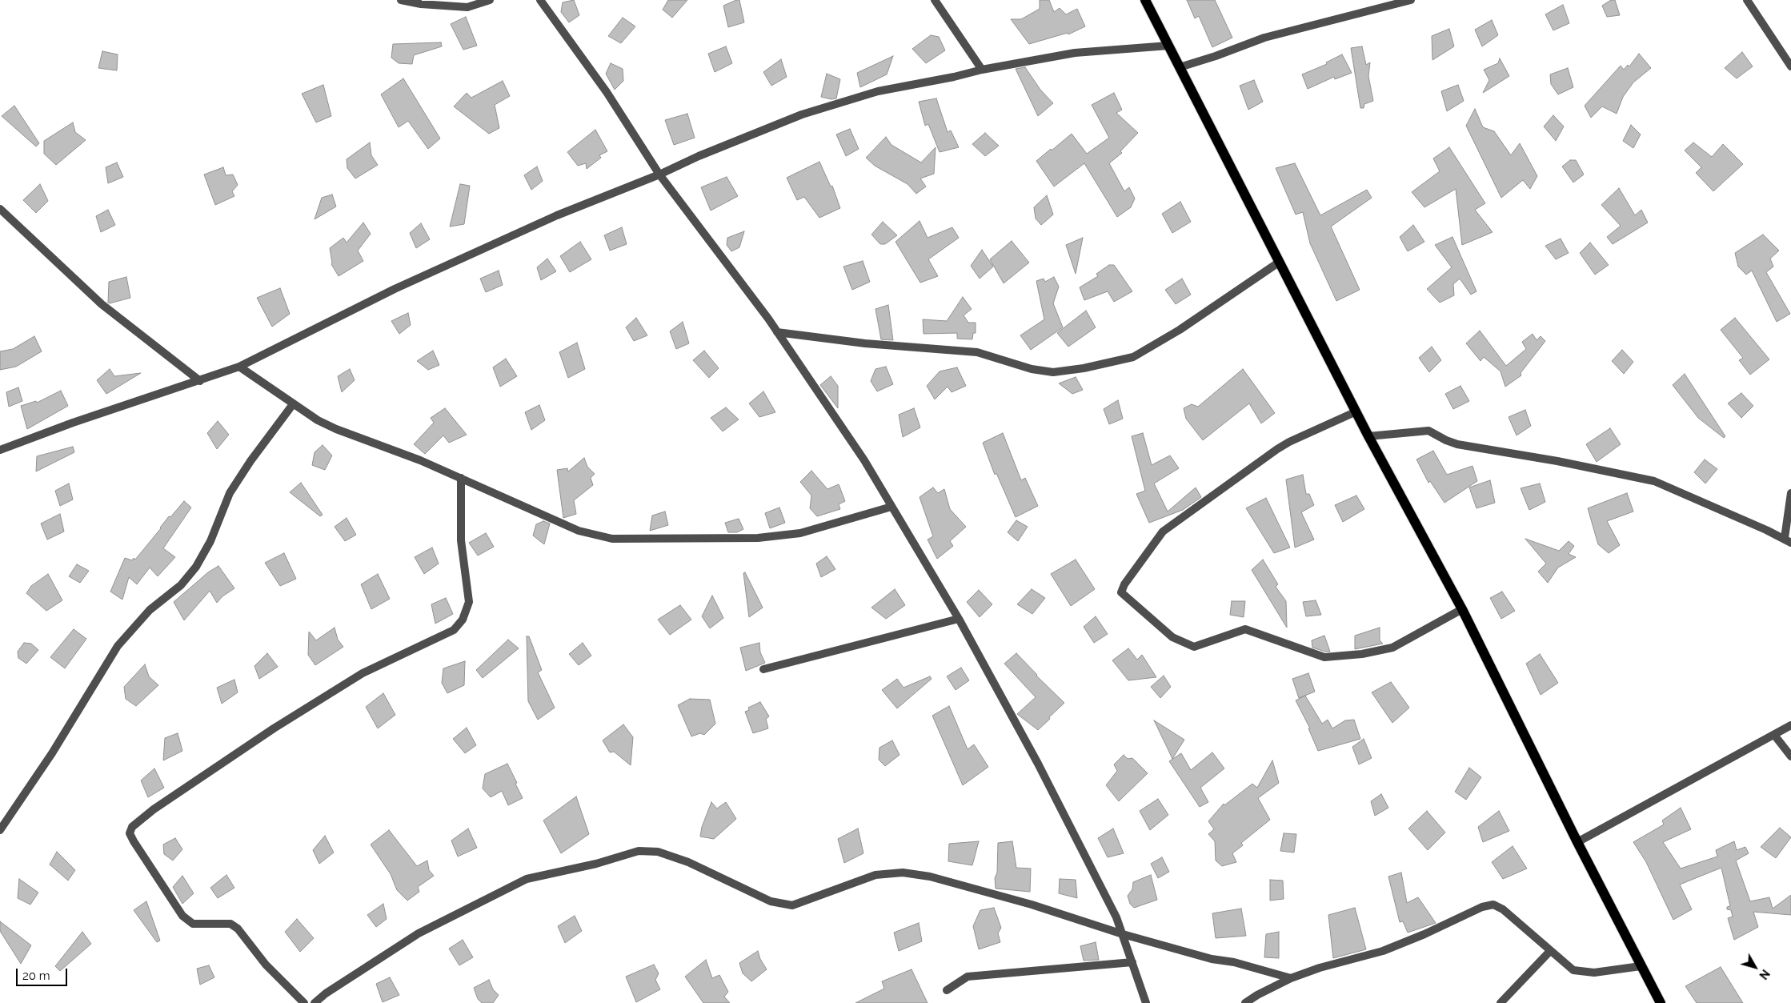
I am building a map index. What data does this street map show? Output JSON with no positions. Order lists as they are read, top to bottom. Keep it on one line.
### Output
{"scale_bar":"20 m","north":"bottom right"}
